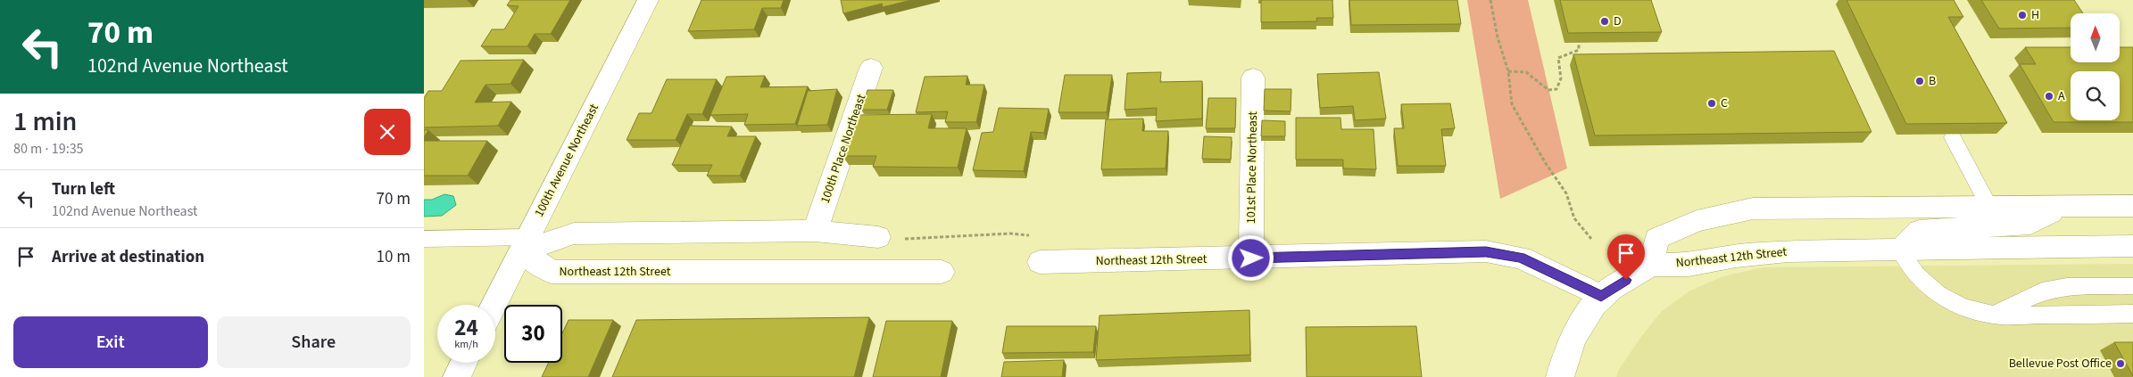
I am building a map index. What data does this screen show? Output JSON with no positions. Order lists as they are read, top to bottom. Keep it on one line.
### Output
{"streets":{"street":["100th Place Northeast","100th Avenue Northeast","101st Place Northeast","Northeast 12th Street"]},"crossings":[["100th Avenue Northeast","Northeast 12th Street"],["101st Place Northeast","Northeast 12th Street"]],"places":["H","D","B","A","C","Bellevue Post Office"],"north":"top","page":{"turn":["70 m","102nd Avenue Northeast"],"heading":["1 min","80 m · 19:35"],"list":[{"name":"Turn left","note":"102nd Avenue Northeast","value":"70 m"},{"name":"Arrive at destination","value":"10 m"}],"speed":"24 km/h","limit":"30","buttons":["Exit","Share"]}}
